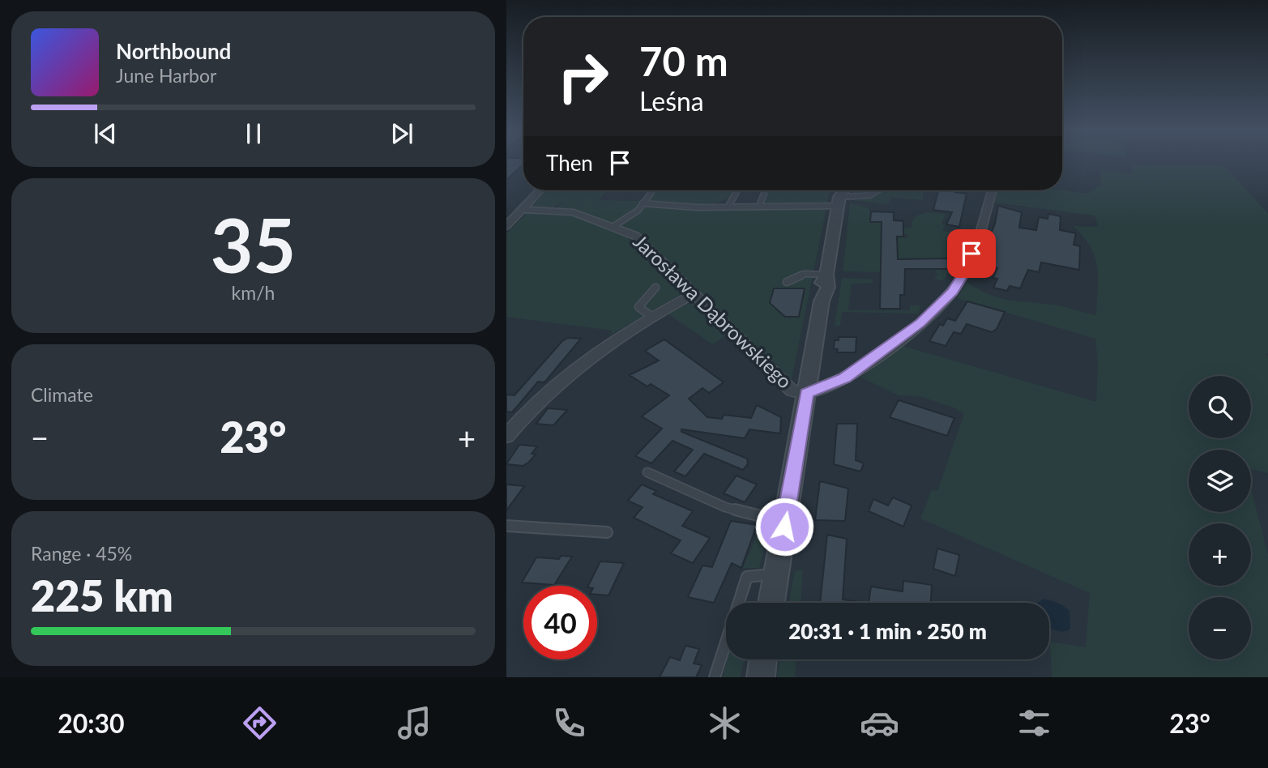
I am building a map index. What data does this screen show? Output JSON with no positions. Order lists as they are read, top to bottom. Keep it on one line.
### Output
{"streets":{"street":["Jarosława Dąbrowskiego"]},"page":{"turn":["70 m","Leśna"],"song":["Northbound","June Harbor"],"then":"Then","tile":[["35","km/h"],"Climate",["Range · 45%","225 km"]],"map_buttons":["+","−"],"heat":["−","23°","+"],"limit":"40","trip":"20:31 · 1 min · 250 m","tabs":["20:30","23°"]}}
